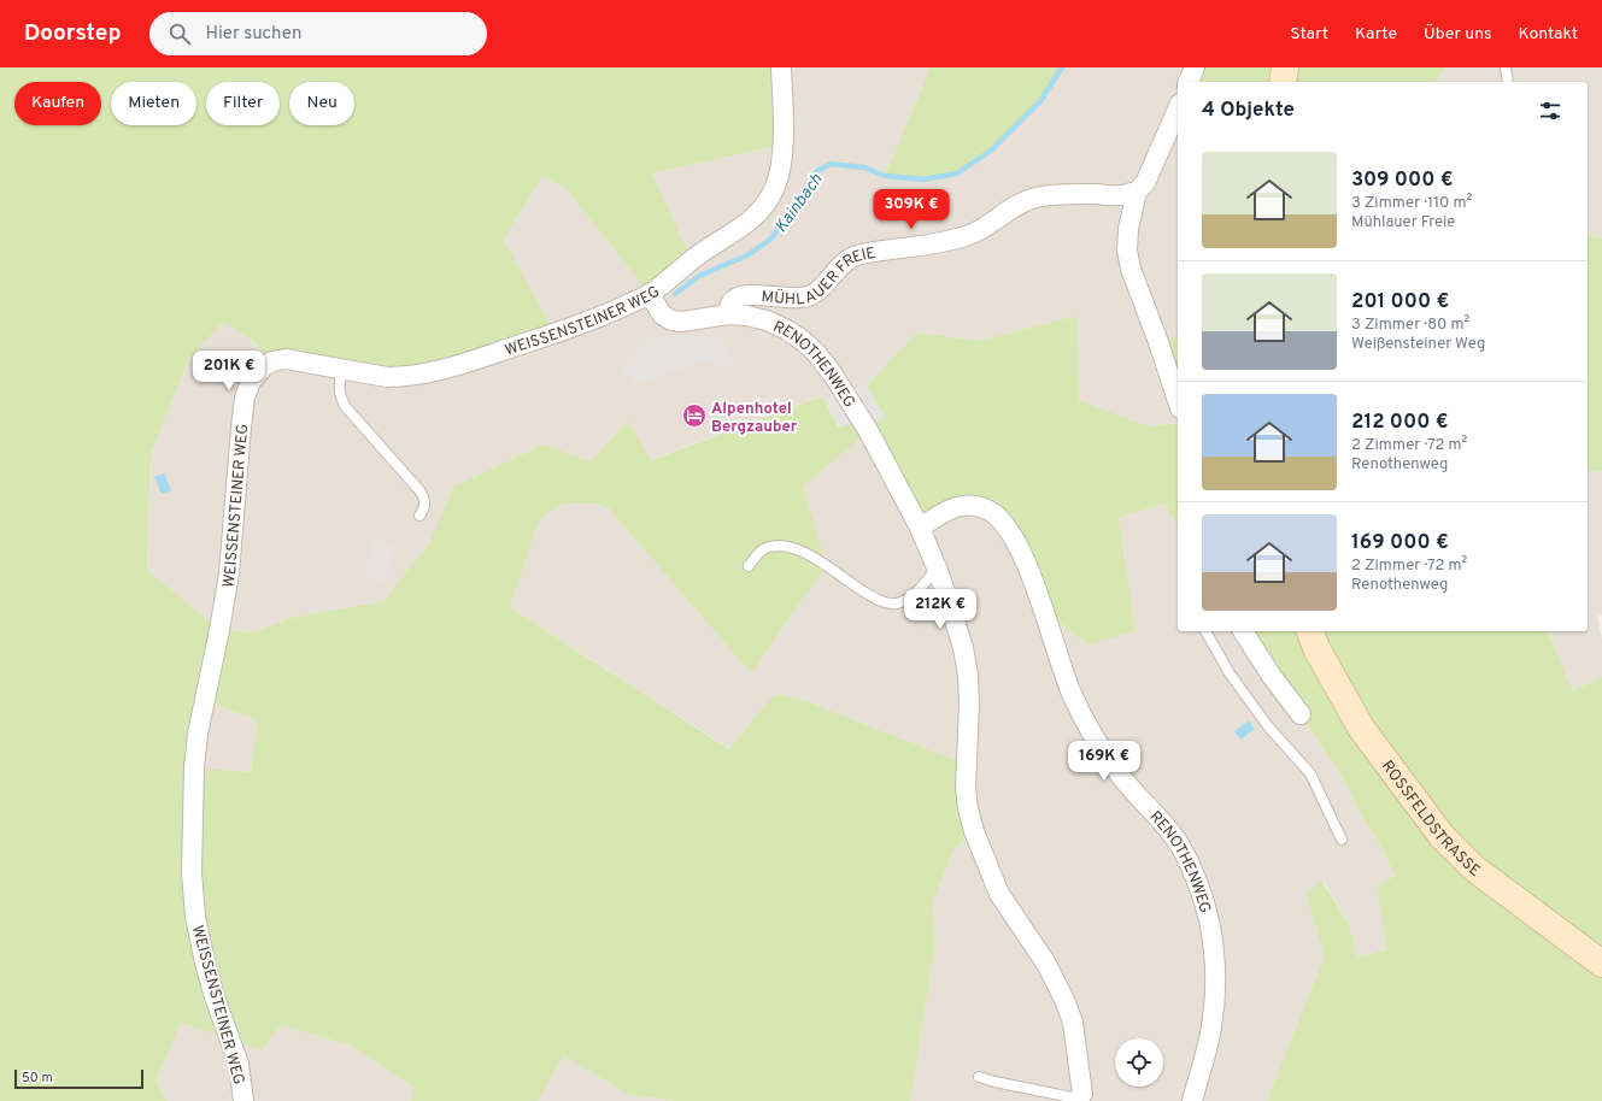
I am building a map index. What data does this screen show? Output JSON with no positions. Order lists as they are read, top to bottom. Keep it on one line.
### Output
{"streets":{"main road":["ROSSFELDSTRASSE"],"street":["MÜHLAUER FREIE","WEISSENSTEINER WEG","RENOTHENWEG"]},"crossings":[["MÜHLAUER FREIE","RENOTHENWEG"],["WEISSENSTEINER WEG","RENOTHENWEG"]],"water":["Kainbach"],"places":{"hotel":["Alpenhotel Bergzauber"]},"scale_bar":"50 m","page":{"header":"Doorstep","search":"Hier suchen","nav":["Start","Karte","Über uns","Kontakt"],"chip":["Kaufen","Mieten","Filter","Neu"],"heading":"4 Objekte","list":[{"name":"309 000 €","note":"3 Zimmer · 110 m² · Mühlauer Freie"},{"name":"201 000 €","note":"3 Zimmer · 80 m² · Weißensteiner Weg"},{"name":"212 000 €","note":"2 Zimmer · 72 m² · Renothenweg"},{"name":"169 000 €","note":"2 Zimmer · 72 m² · Renothenweg"}],"price":["309K €","201K €","212K €","169K €"],"scale":"50 m"}}
